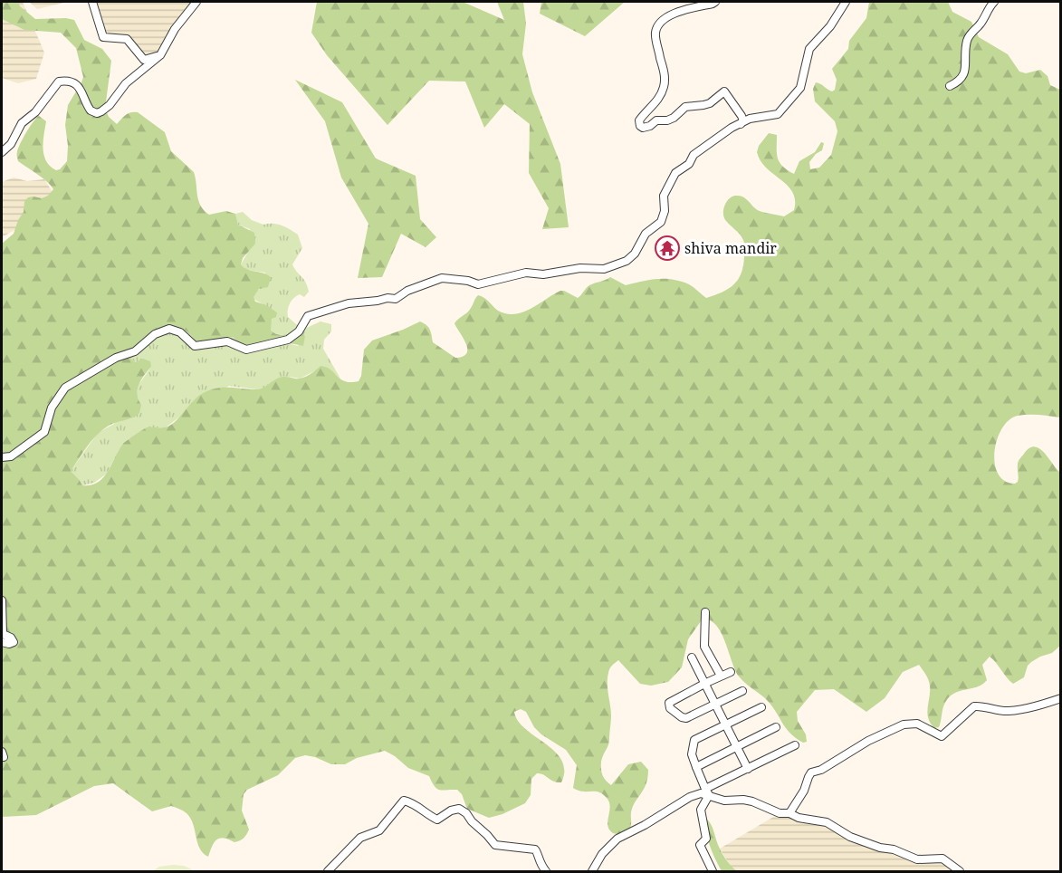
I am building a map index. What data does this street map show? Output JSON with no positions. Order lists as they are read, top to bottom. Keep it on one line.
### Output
{"places":{"temple":["shiva mandir"]}}
